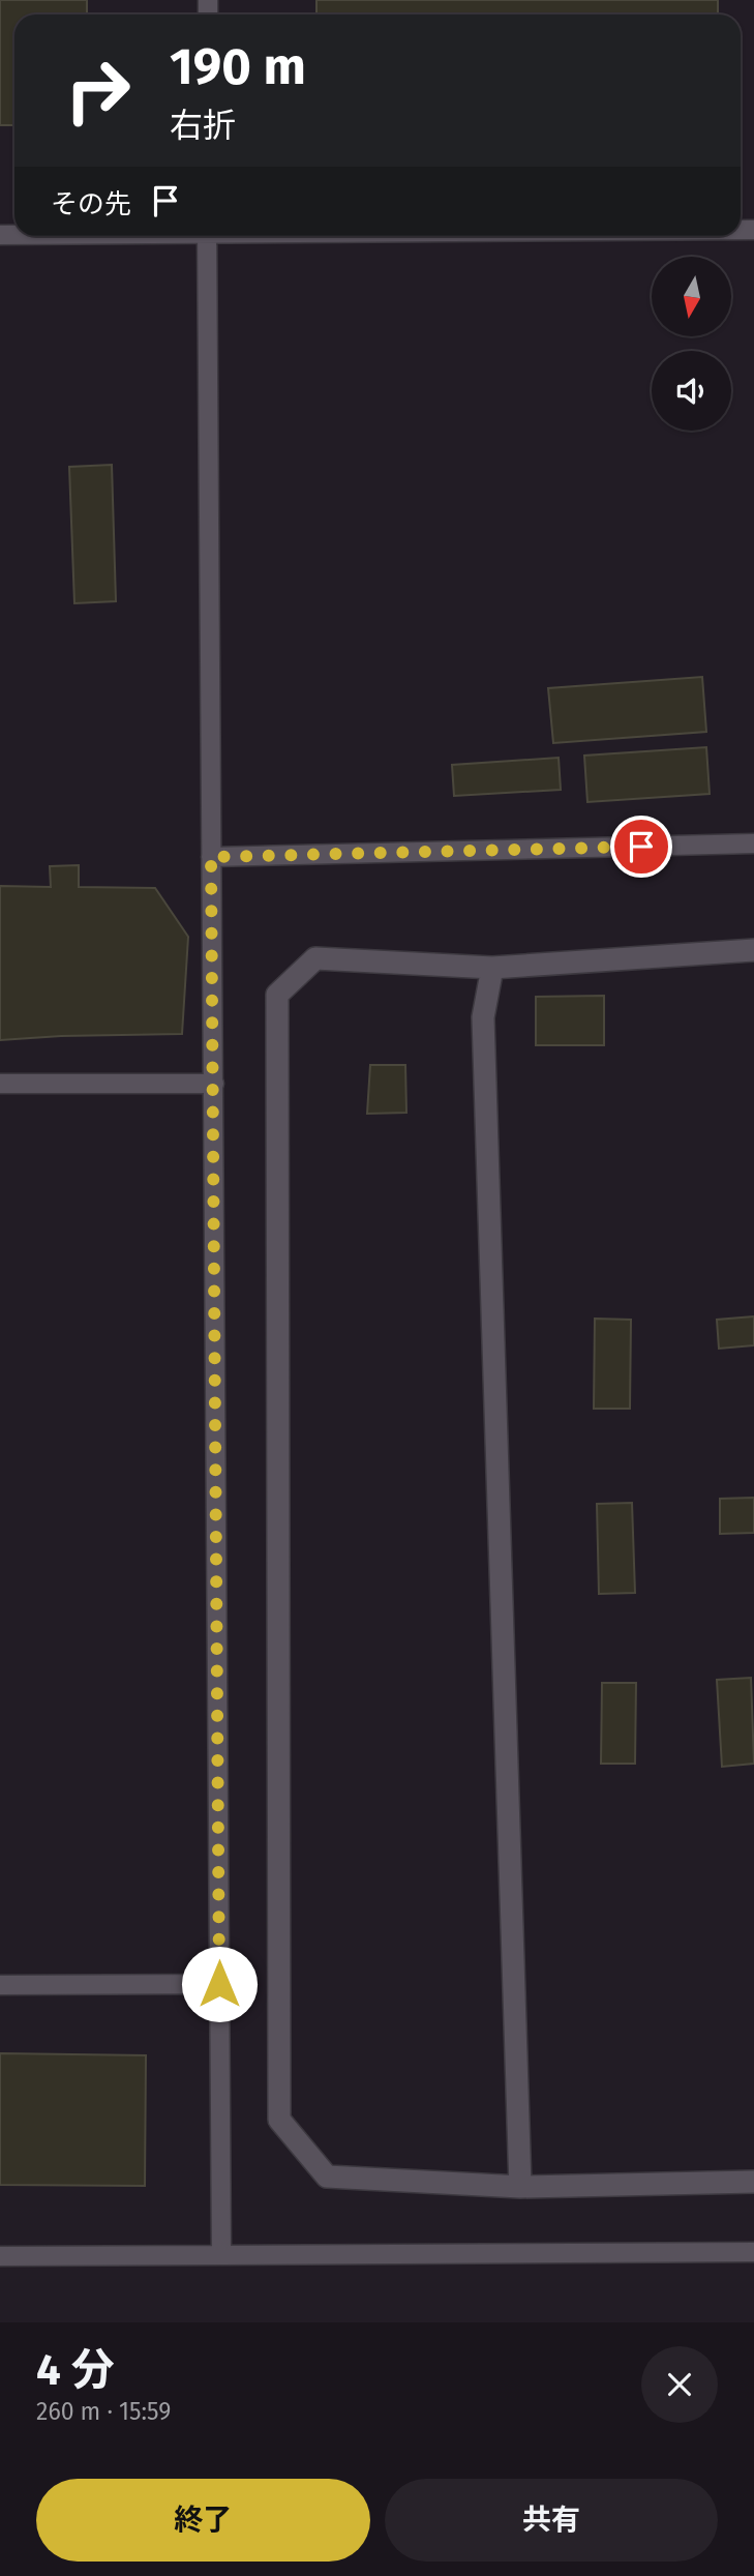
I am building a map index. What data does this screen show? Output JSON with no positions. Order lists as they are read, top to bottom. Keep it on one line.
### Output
{"north":"bottom","page":{"turn":["190 m","右折"],"then":"その先","heading":["4 分","260 m · 15:59"],"buttons":["終了","共有"]}}
